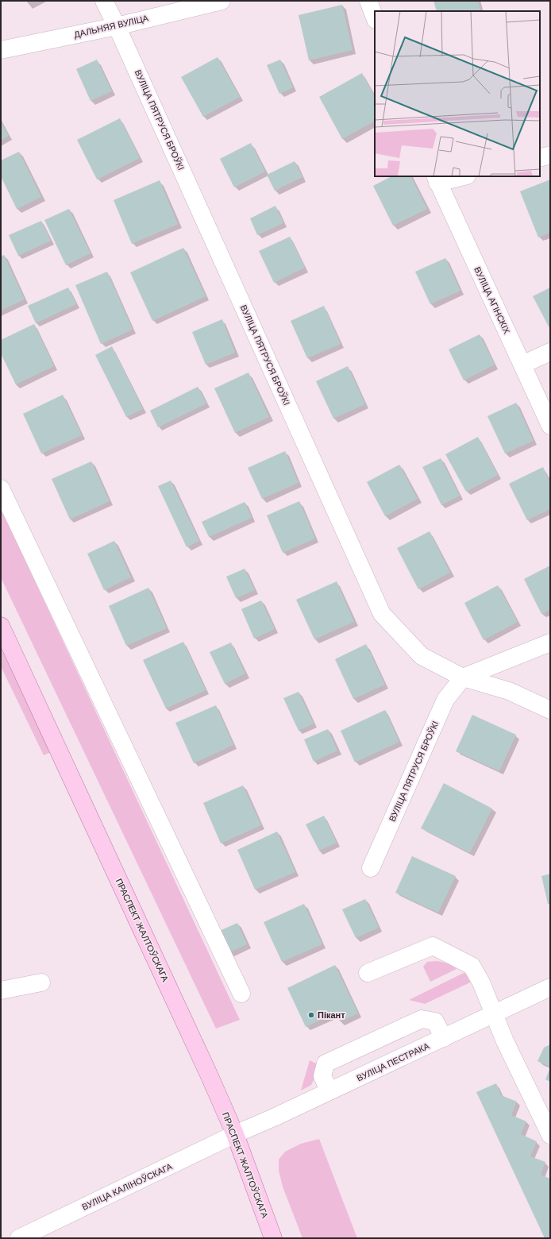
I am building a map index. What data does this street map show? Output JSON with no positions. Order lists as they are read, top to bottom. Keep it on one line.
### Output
{"streets":{"main road":["ПРАСПЕКТ ЖАЛТОЎСКАГА"],"street":["ДАЛЬНЯЯ ВУЛІЦА","ВУЛІЦА ПЯТРУСЯ БРОЎКІ","ВУЛІЦА АГІНСКІХ","ВУЛІЦА ПЕСТРАКА","ВУЛІЦА КАЛІНОЎСКАГА"]},"crossings":[["ДАЛЬНЯЯ ВУЛІЦА","ВУЛІЦА ПЯТРУСЯ БРОЎКІ"],["ПРАСПЕКТ ЖАЛТОЎСКАГА","ВУЛІЦА ПЕСТРАКА"],["ПРАСПЕКТ ЖАЛТОЎСКАГА","ВУЛІЦА КАЛІНОЎСКАГА"],["ВУЛІЦА ПЕСТРАКА","ВУЛІЦА КАЛІНОЎСКАГА"]],"places":["Пікант"]}
